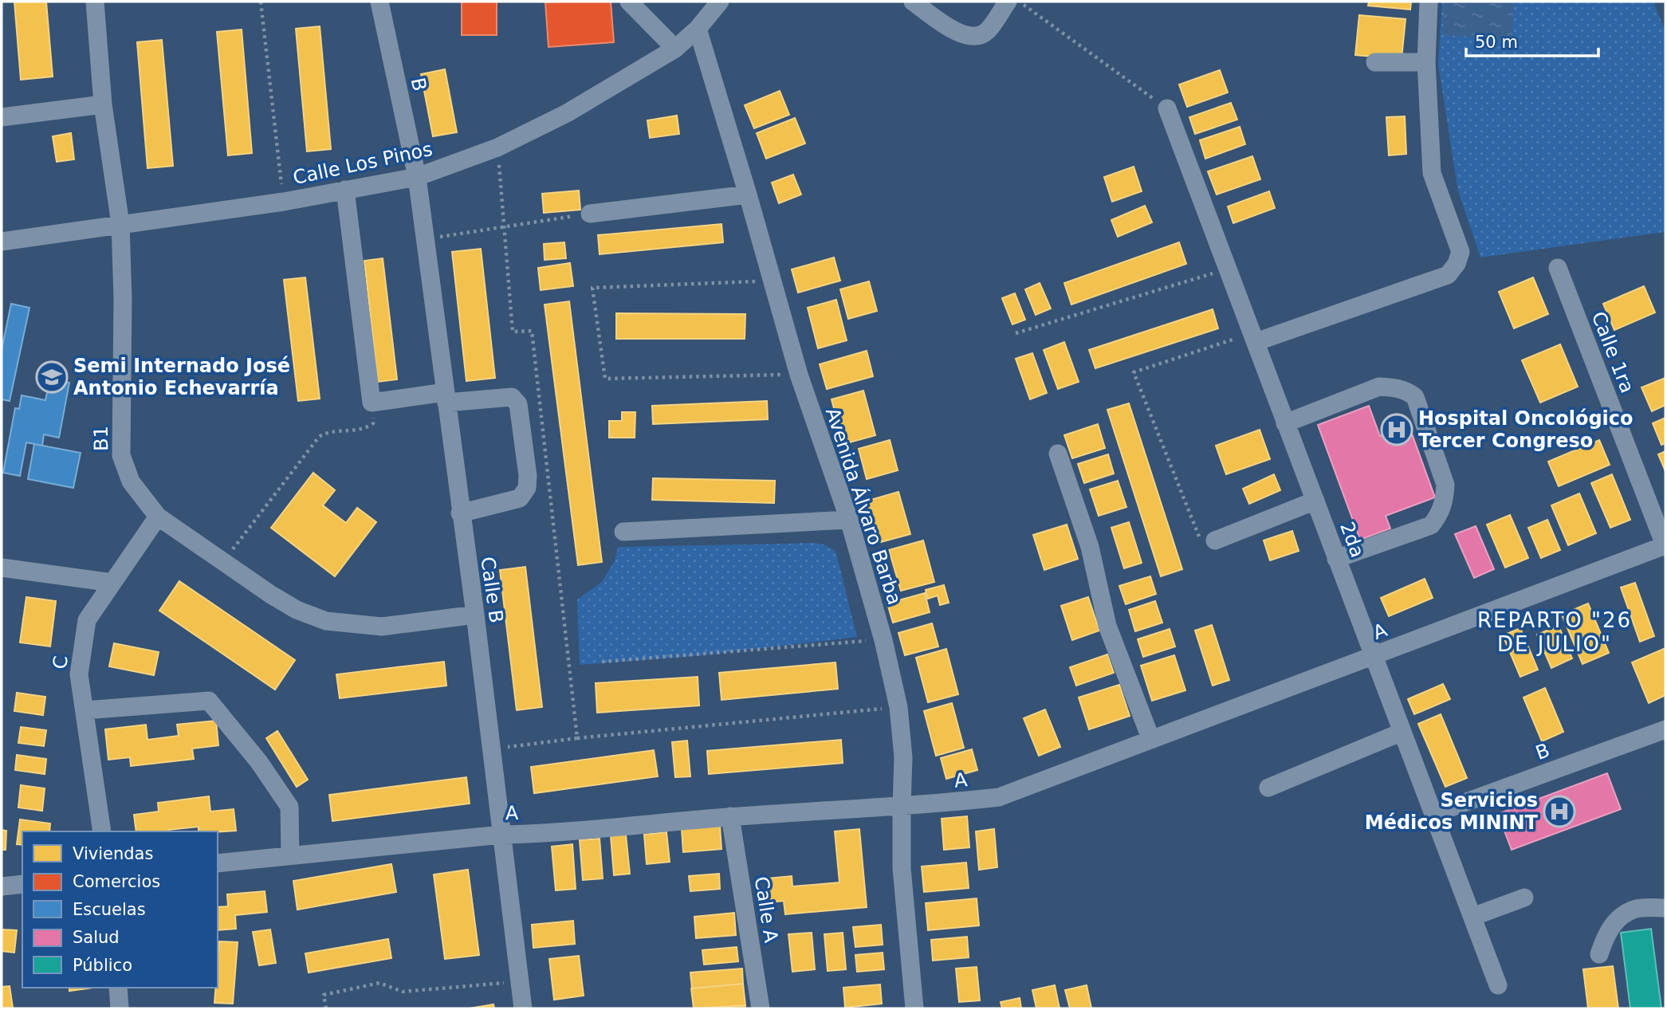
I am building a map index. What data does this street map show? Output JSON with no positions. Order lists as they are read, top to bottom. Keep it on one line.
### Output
{"streets":{"street":["B","Calle Los Pinos","Calle 1ra","B1","Avenida Álvaro Barba","2da","Calle B","A","C","Calle A"]},"crossings":[["B","Calle Los Pinos"],["B","2da"],["B","Calle B"],["Calle Los Pinos","B1"],["Calle Los Pinos","Avenida Álvaro Barba"],["Calle Los Pinos","Calle B"],["Calle 1ra","A"],["B1","Calle B"],["B1","C"],["Avenida Álvaro Barba","A"],["2da","A"],["Calle B","A"],["A","Calle A"]],"districts":["REPARTO \"26 DE JULIO\""],"places":{"school or university":["Semi Internado José Antonio Echevarría"],"hospital":["Hospital Oncológico Tercer Congreso","Servicios Médicos MININT"]},"legend":["Viviendas","Comercios","Escuelas","Salud","Público"],"scale_bar":"50 m"}
